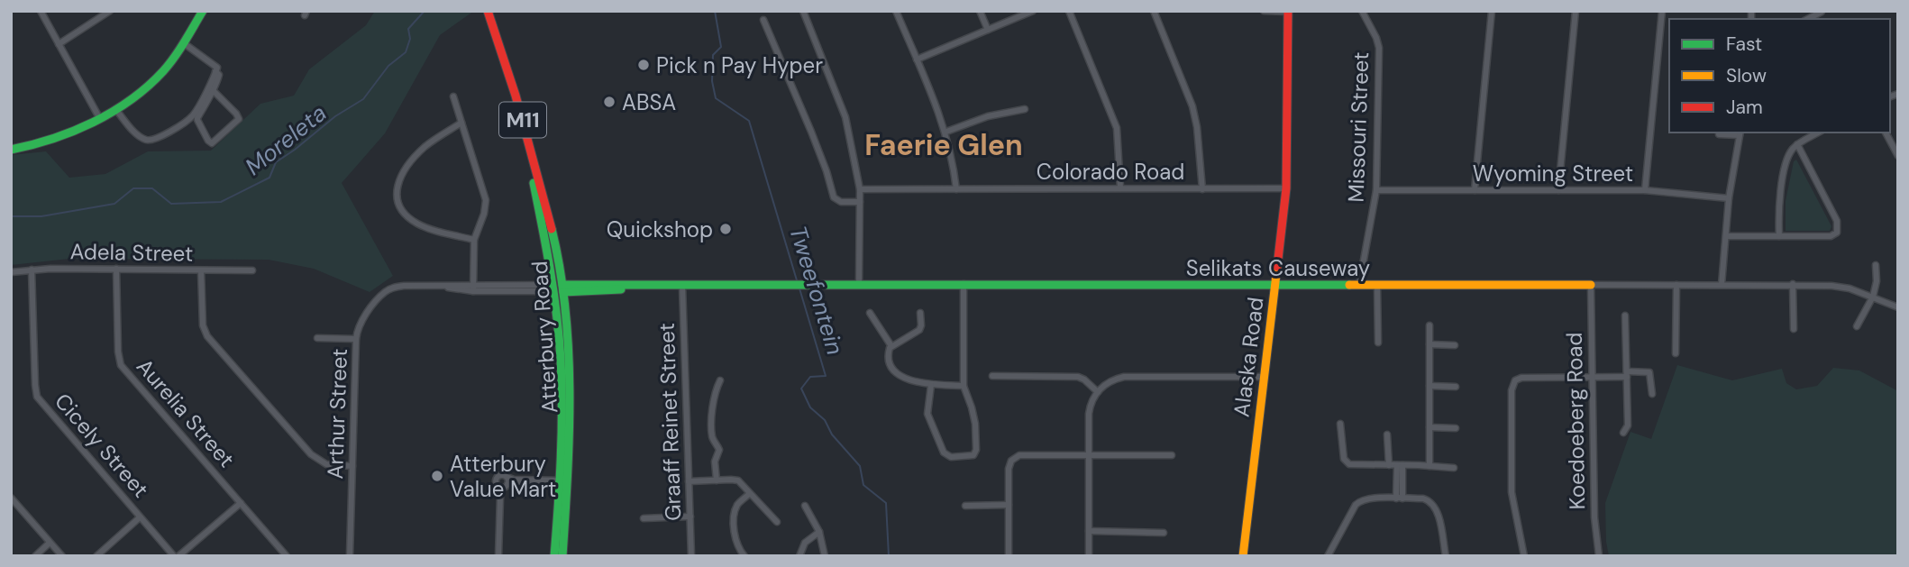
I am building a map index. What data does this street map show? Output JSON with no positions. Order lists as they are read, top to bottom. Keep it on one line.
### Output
{"streets":{"street":["M11","Missouri Street","Colorado Road","Wyoming Street","Adela Street","Selikats Causeway","Atterbury Road","Alaska Road","Aurelia Street","Arthur Street","Koedoeberg Road","Graaff Reinet Street","Cicely Street"]},"crossings":[["Missouri Street","Wyoming Street"],["Missouri Street","Selikats Causeway"],["Colorado Road","Alaska Road"],["Adela Street","Aurelia Street"],["Adela Street","Cicely Street"],["Selikats Causeway","Atterbury Road"],["Selikats Causeway","Alaska Road"],["Selikats Causeway","Arthur Street"],["Selikats Causeway","Koedoeberg Road"],["Selikats Causeway","Graaff Reinet Street"]],"districts":["Faerie Glen"],"water":["Moreleta","Tweefontein"],"places":["Pick n Pay Hyper","ABSA","Quickshop","Atterbury Value Mart"],"legend":["Fast","Slow","Jam"]}
